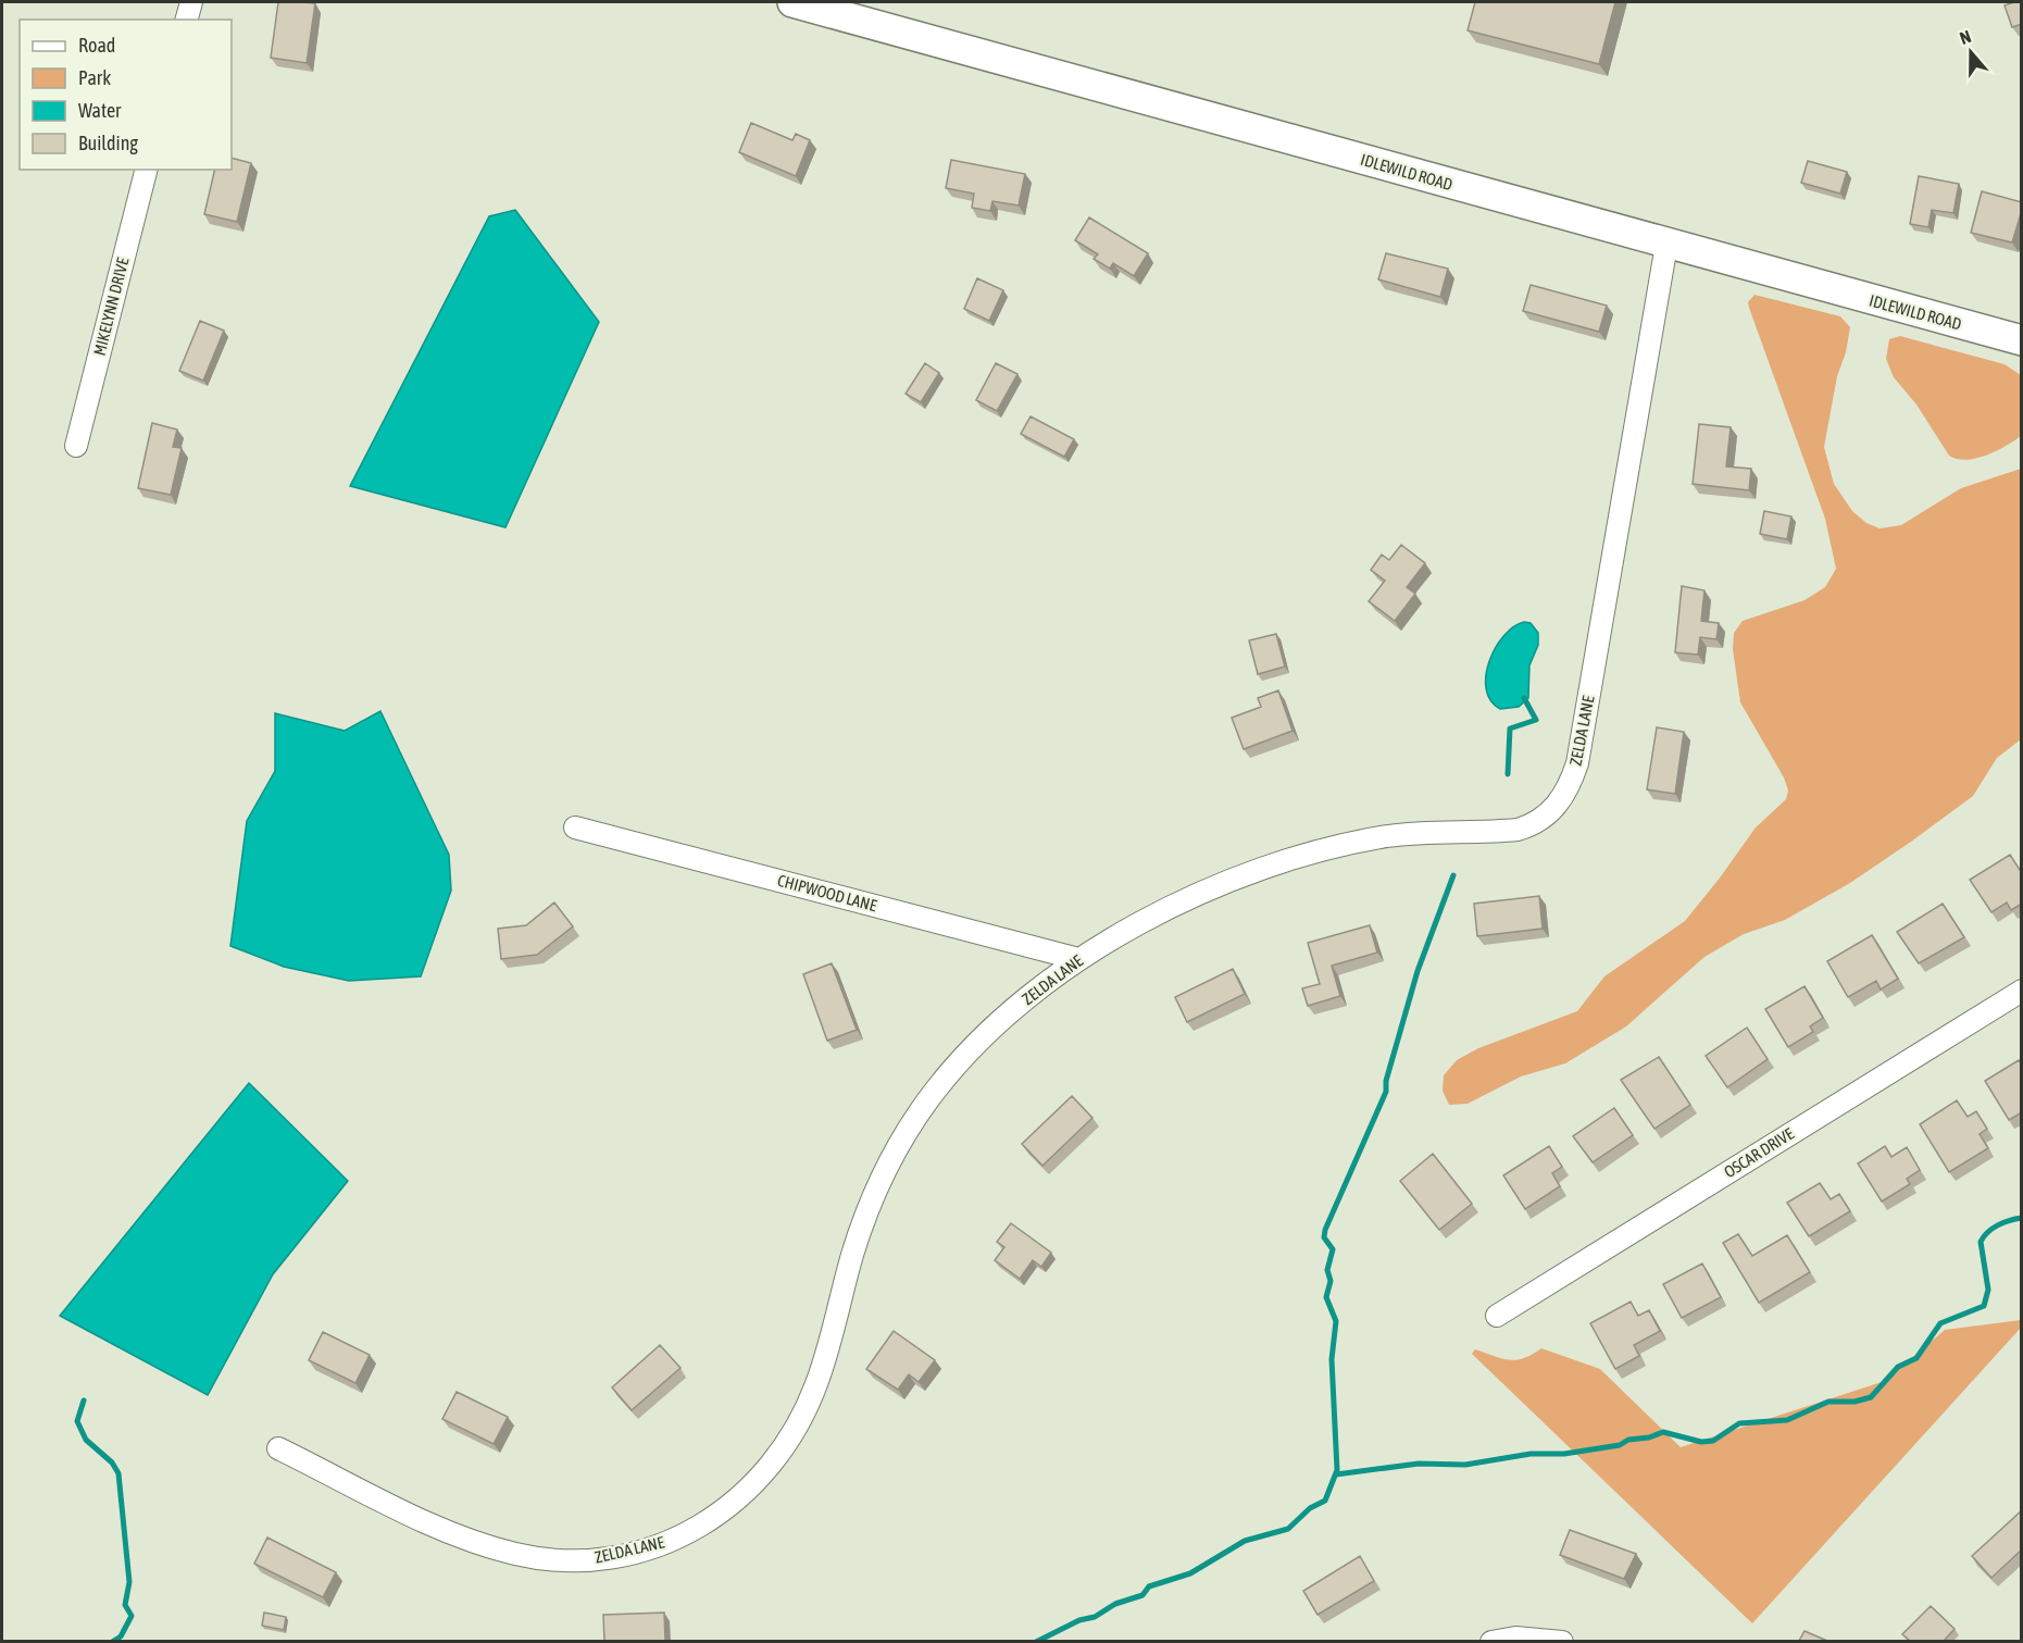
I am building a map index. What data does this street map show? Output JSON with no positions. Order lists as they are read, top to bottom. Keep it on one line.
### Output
{"streets":{"main road":["IDLEWILD ROAD"],"street":["MIKELYNN DRIVE","ZELDA LANE","CHIPWOOD LANE","OSCAR DRIVE"]},"crossings":[["IDLEWILD ROAD","ZELDA LANE"],["ZELDA LANE","CHIPWOOD LANE"]],"legend":["Road","Park","Water","Building"],"north":"top"}
